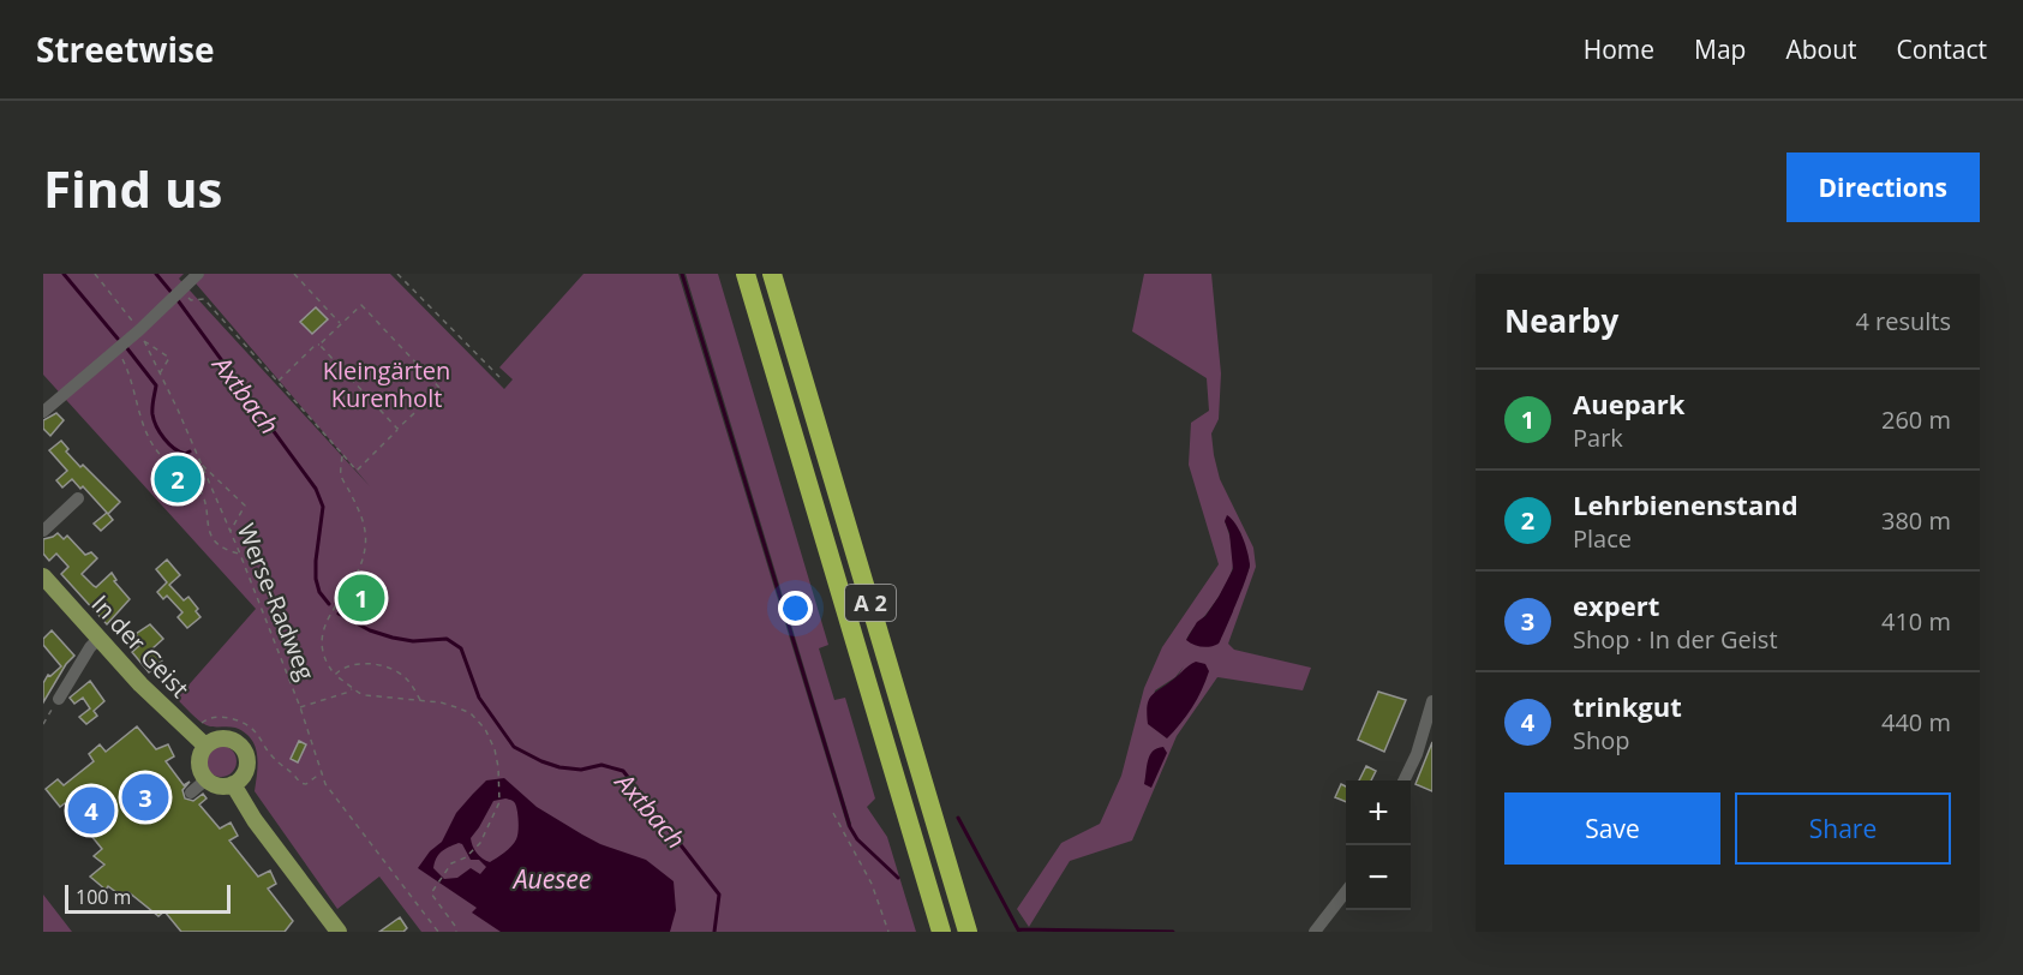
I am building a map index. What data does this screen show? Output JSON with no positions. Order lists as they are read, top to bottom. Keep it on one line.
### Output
{"streets":{"highway":["A 2"],"main road":["In der Geist"],"path":["Werse-Radweg"]},"water":["Axtbach","Auesee"],"parks":["Kleingärten Kurenholt"],"scale_bar":"100 m","page":{"header":"Streetwise","nav":["Home","Map","About","Contact"],"buttons":["Directions",["Save","Share"]],"title":"Find us","heading":["Nearby","4 results"],"list":[{"mark":"1","name":"Auepark","note":"Park","value":"260 m"},{"mark":"2","name":"Lehrbienenstand","note":"Place","value":"380 m"},{"mark":"3","name":"expert","note":"Shop · In der Geist","value":"410 m"},{"mark":"4","name":"trinkgut","note":"Shop","value":"440 m"}],"pins":["2","1","3","4"],"map_buttons":["+","−"],"scale":"100 m"}}
